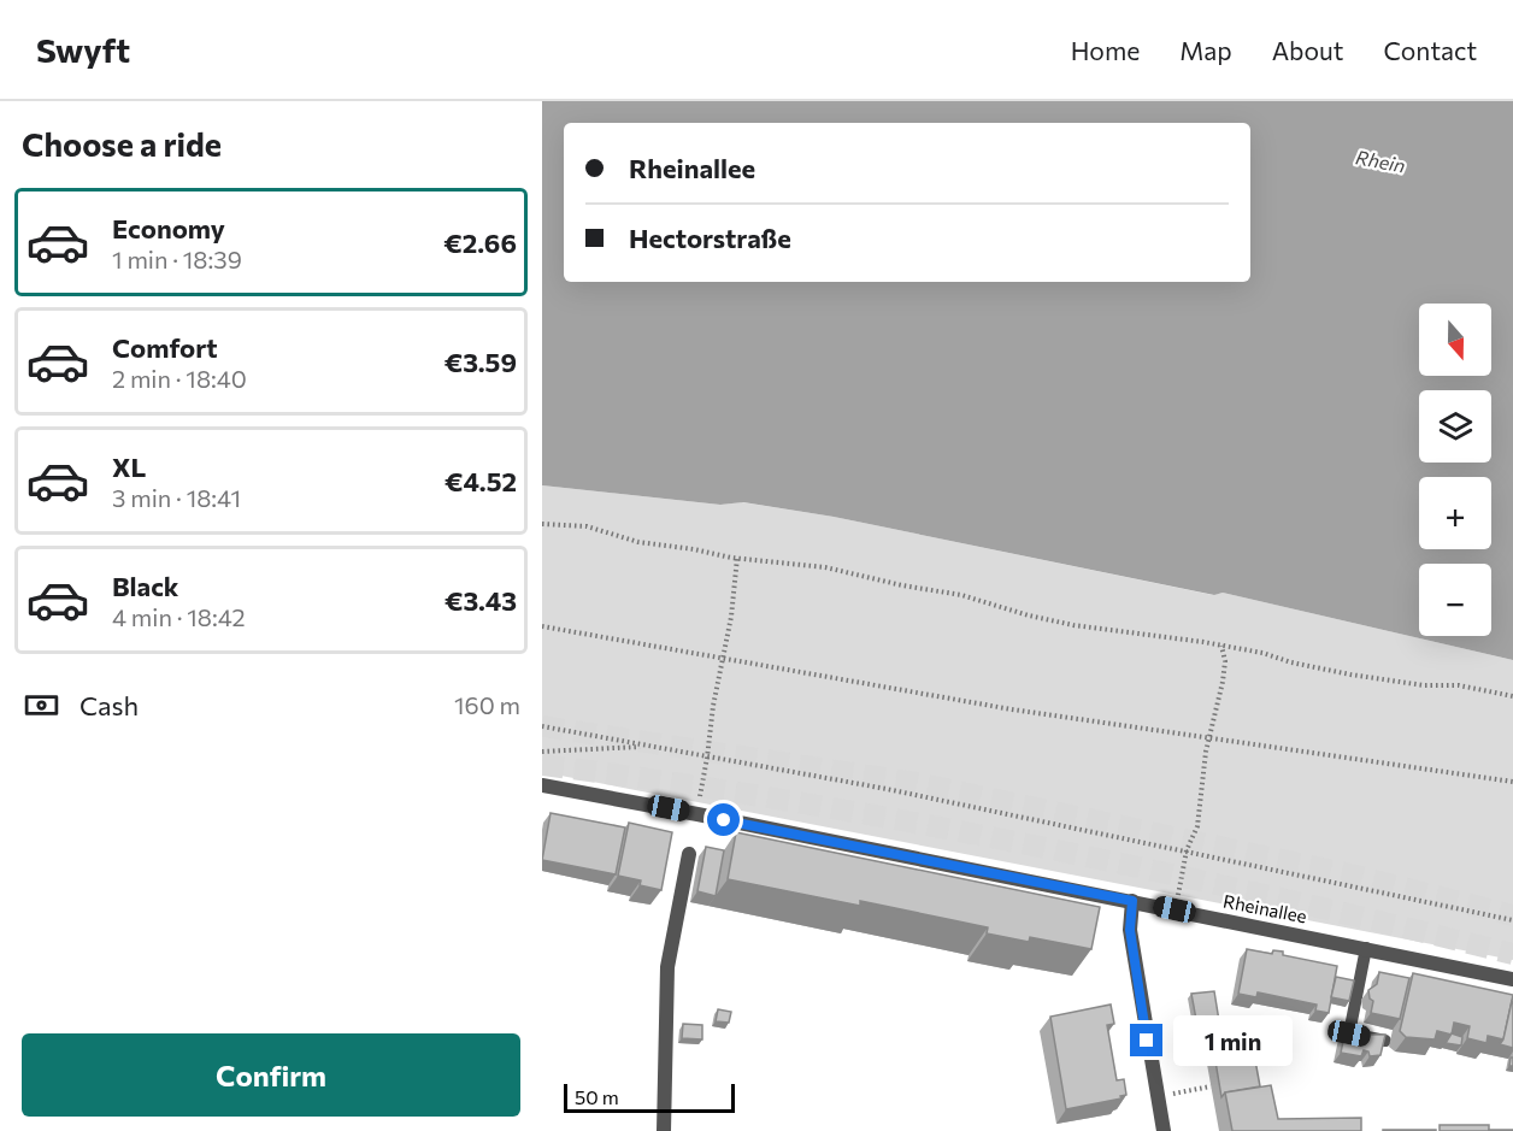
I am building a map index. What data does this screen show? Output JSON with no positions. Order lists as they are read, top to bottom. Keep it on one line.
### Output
{"streets":{"street":["Rheinallee"]},"water":["Rhein"],"scale_bar":"50 m","north":"bottom","page":{"header":"Swyft","nav":["Home","Map","About","Contact"],"heading":"Choose a ride","banner":["Rheinallee","Hectorstraße"],"list":[{"name":"Economy","note":"1 min · 18:39","value":"€2.66"},{"name":"Comfort","note":"2 min · 18:40","value":"€3.59"},{"name":"XL","note":"3 min · 18:41","value":"€4.52"},{"name":"Black","note":"4 min · 18:42","value":"€3.43"}],"map_buttons":["+","−"],"pay":["Cash","160 m"],"bubble":"1 min","buttons":"Confirm","scale":"50 m"}}
